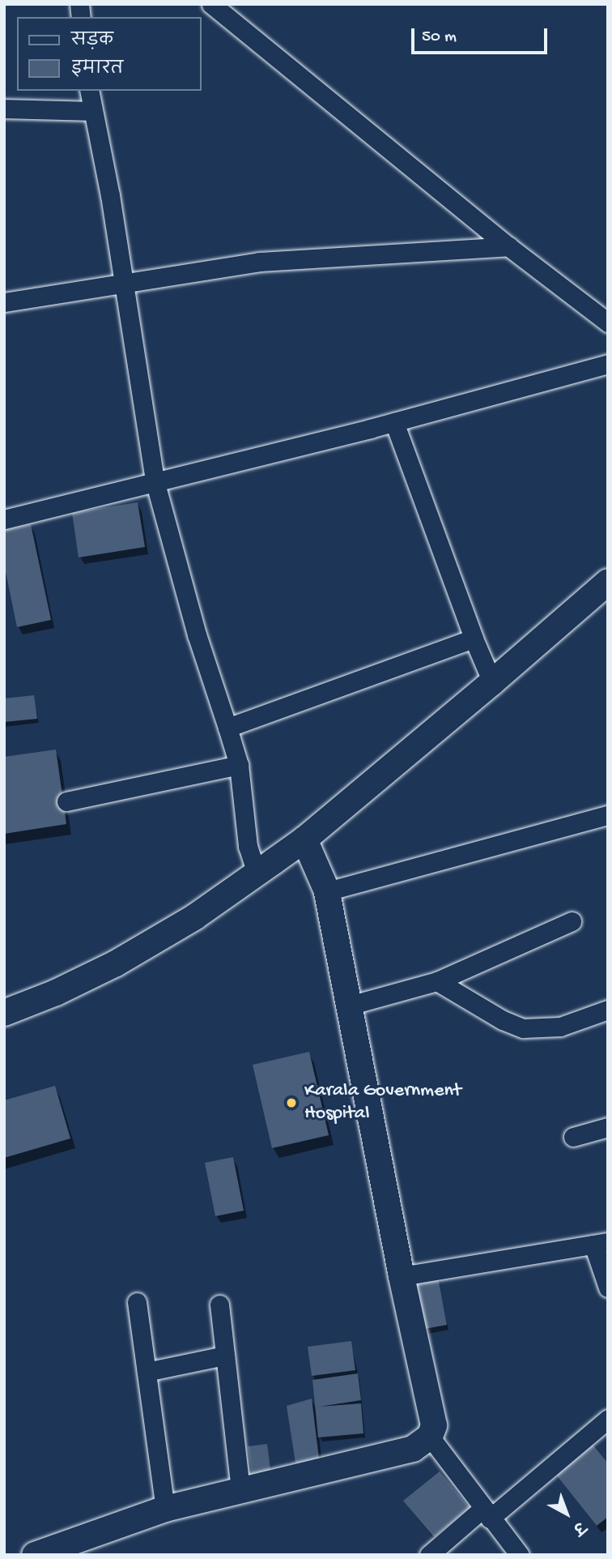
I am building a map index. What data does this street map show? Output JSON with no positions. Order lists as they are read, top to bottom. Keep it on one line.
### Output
{"places":["Karala Government Hospital"],"legend":["सड़क","इमारत"],"scale_bar":"50 m","north":"bottom right"}
